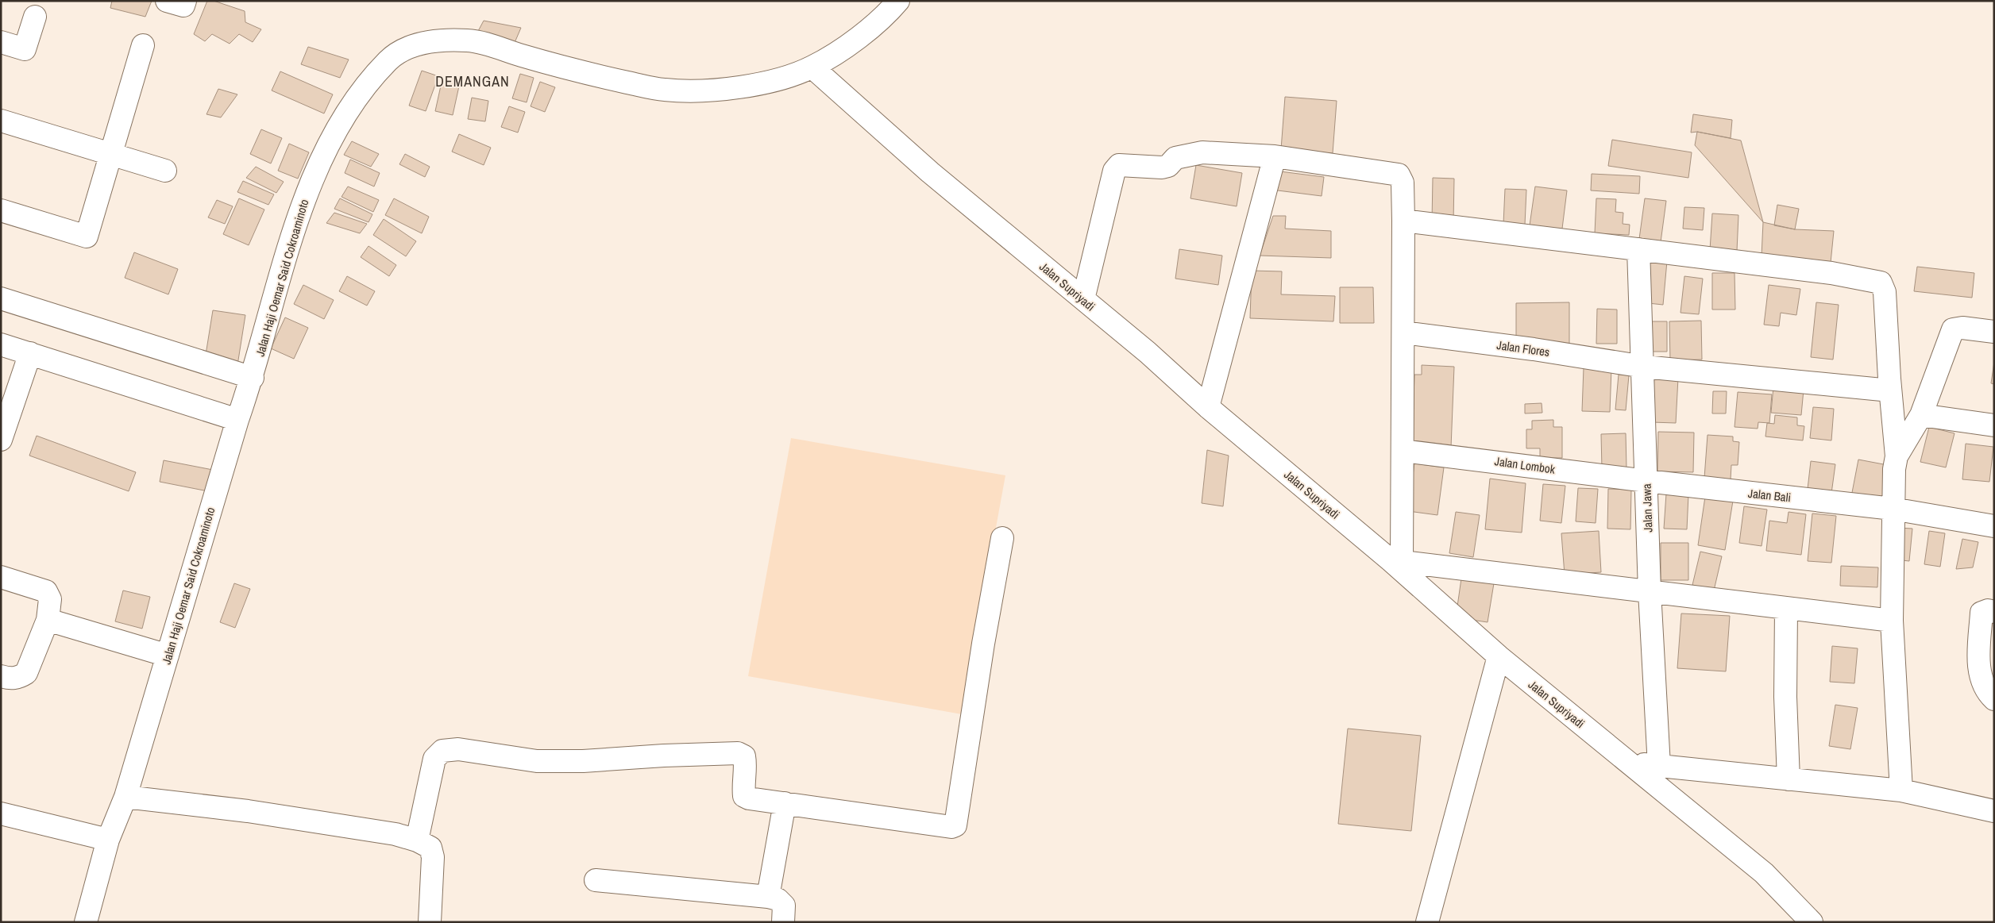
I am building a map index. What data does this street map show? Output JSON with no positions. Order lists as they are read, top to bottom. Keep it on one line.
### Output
{"streets":{"street":["Jalan Haji Oemar Said Cokroaminoto","Jalan Supriyadi","Jalan Flores","Jalan Lombok","Jalan Bali","Jalan Jawa"]},"crossings":[["Jalan Haji Oemar Said Cokroaminoto","Jalan Supriyadi"],["Jalan Flores","Jalan Jawa"],["Jalan Lombok","Jalan Bali"],["Jalan Lombok","Jalan Jawa"],["Jalan Bali","Jalan Jawa"]],"districts":["DEMANGAN"]}
